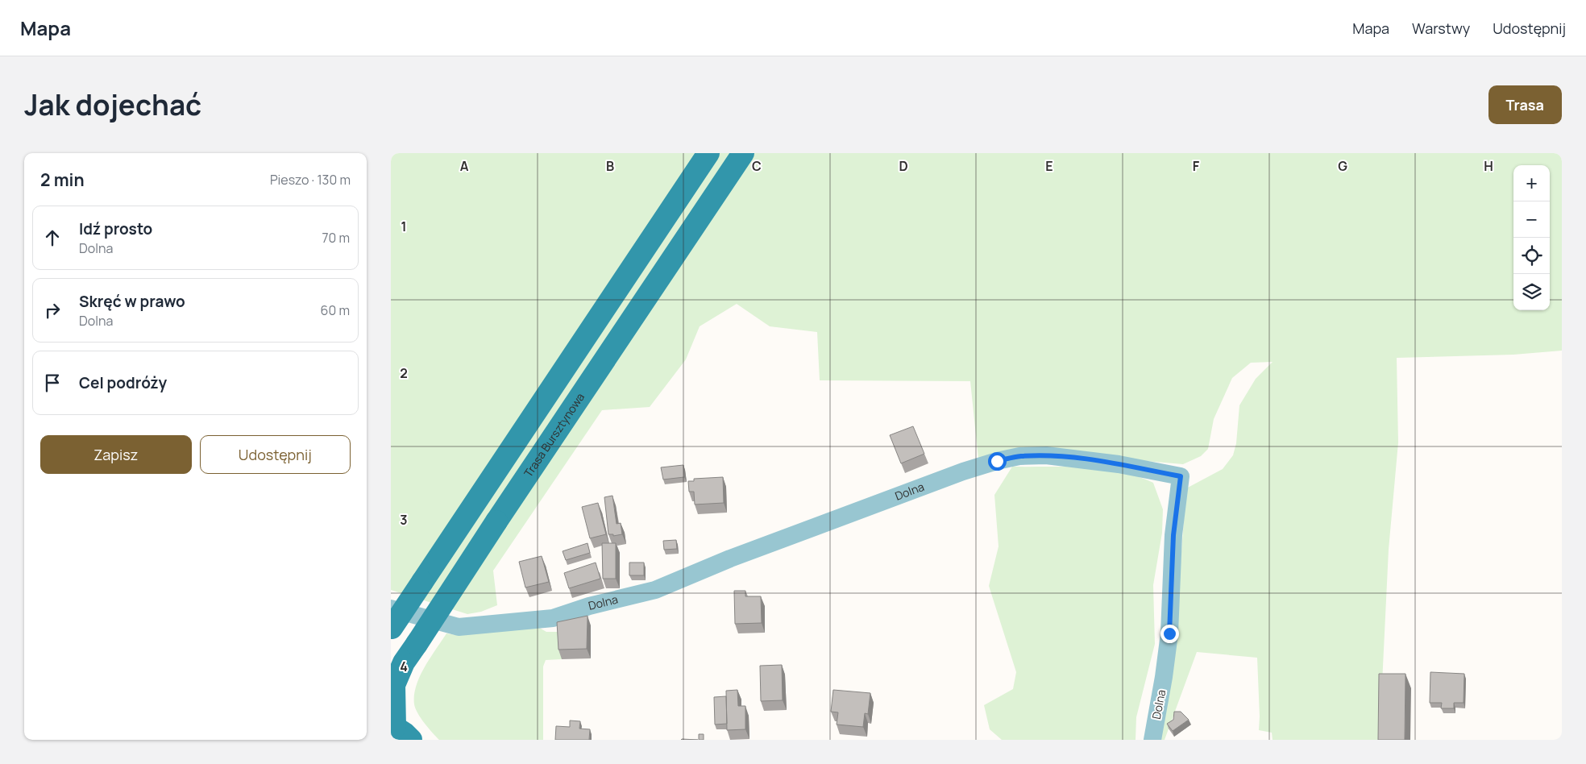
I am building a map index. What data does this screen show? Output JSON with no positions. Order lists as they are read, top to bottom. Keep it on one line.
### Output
{"streets":{"main road":["Trasa Bursztynowa"],"street":["Dolna"]},"page":{"header":"Mapa","nav":["Mapa","Warstwy","Udostępnij"],"title":"Jak dojechać","buttons":["Trasa",["Zapisz","Udostępnij"]],"heading":["2 min","Pieszo · 130 m"],"map_buttons":["+","−"],"list":[["Idź prosto","Dolna","70 m"],["Skręć w prawo","Dolna","60 m"],"Cel podróży"]},"grid":{"columns":["A","B","C","D","E","F","G","H"],"rows":["1","2","3","4"]}}
